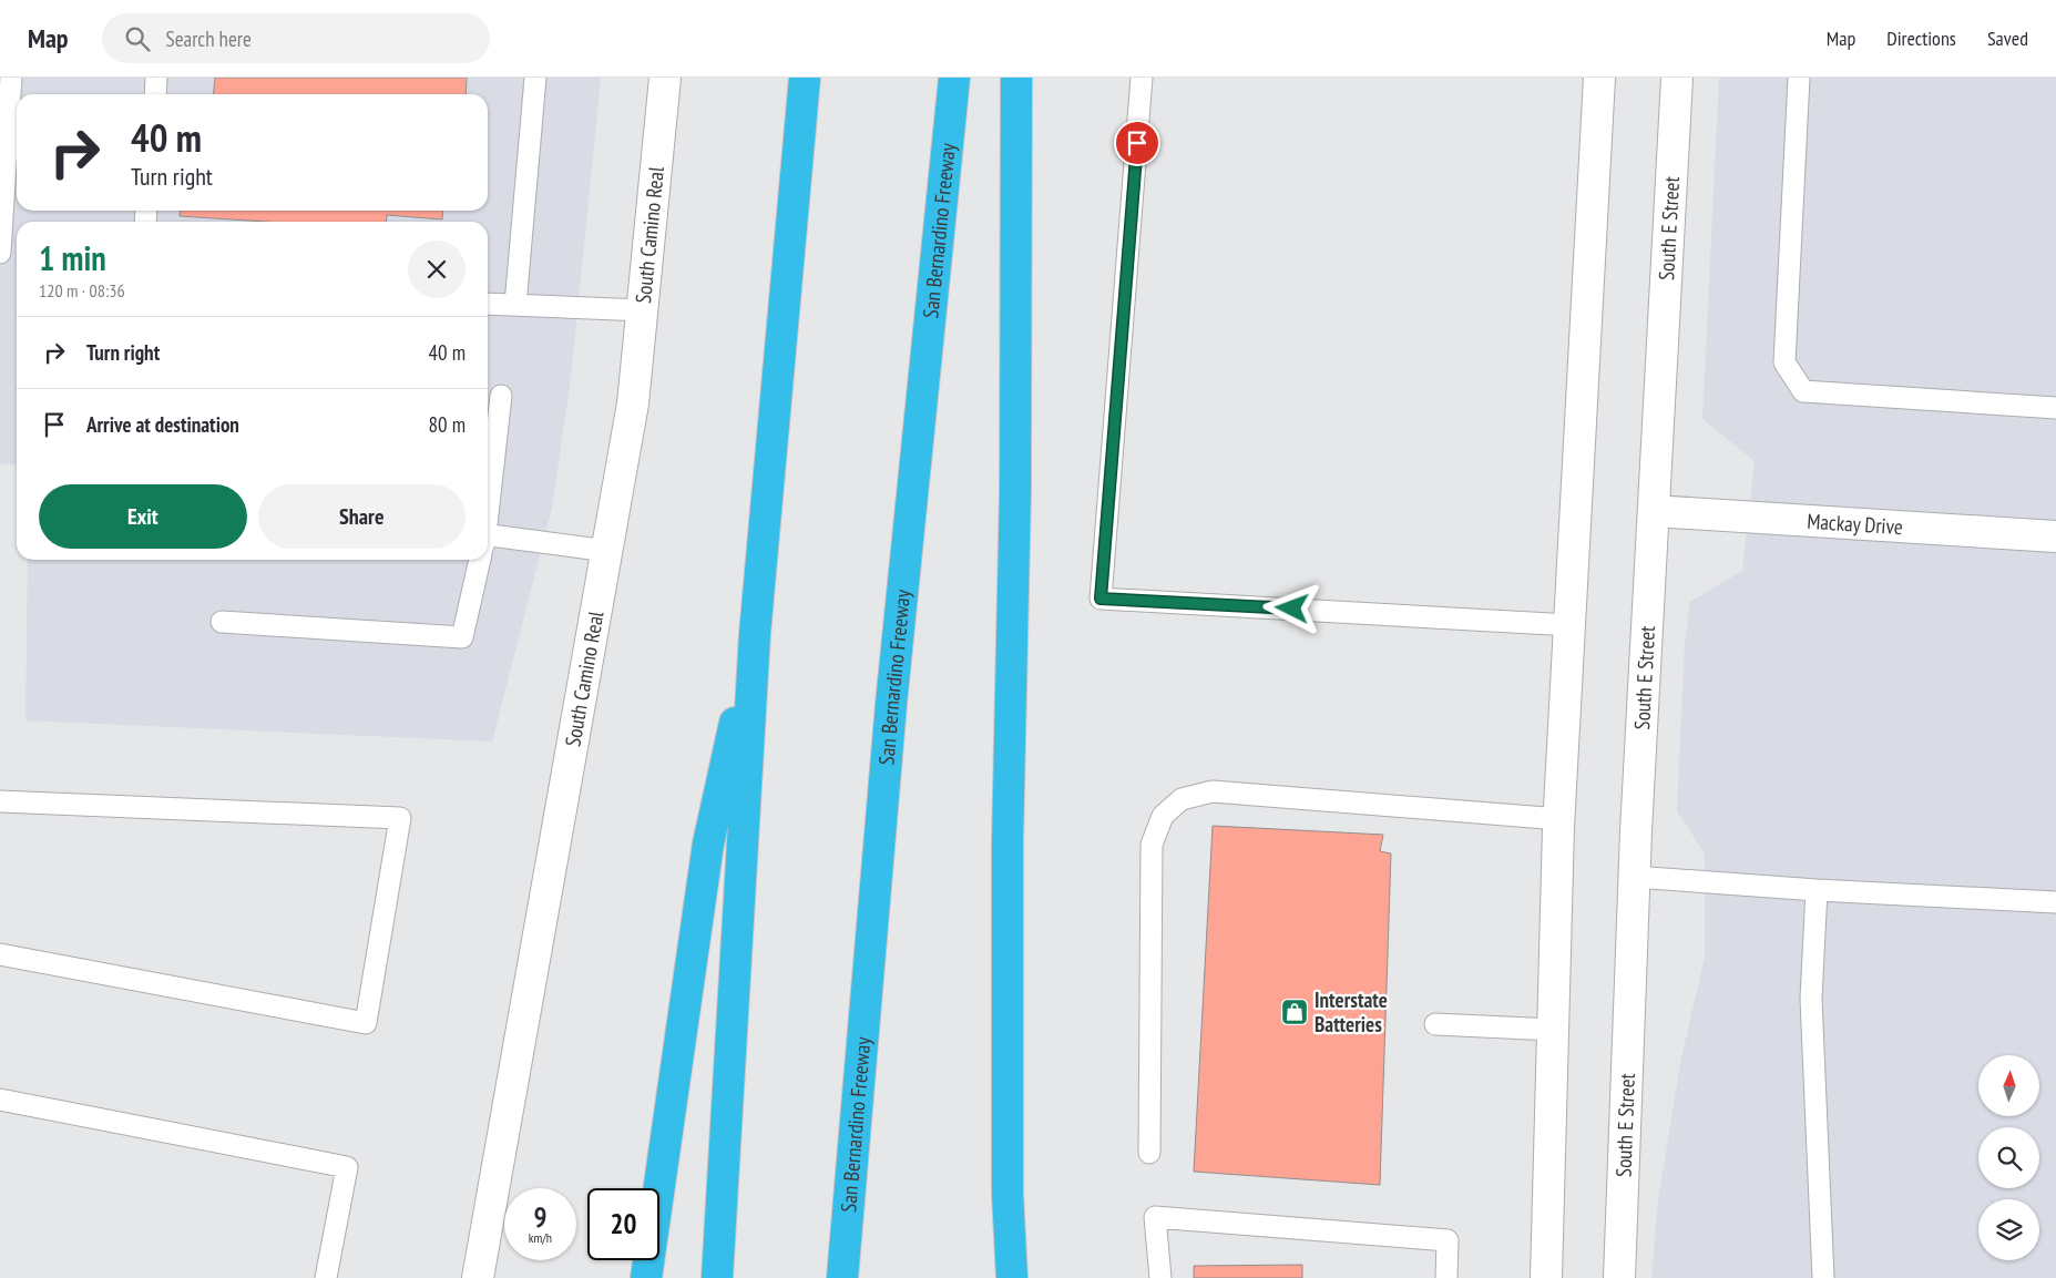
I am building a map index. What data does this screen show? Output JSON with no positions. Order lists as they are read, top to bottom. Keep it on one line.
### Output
{"streets":{"highway":["San Bernardino Freeway"],"main road":["South E Street","South Camino Real","Mackay Drive"]},"crossings":[["South E Street","Mackay Drive"]],"places":{"shop":["Interstate Batteries"]},"north":"top","page":{"header":"Map","search":"Search here","nav":["Map","Directions","Saved"],"turn":["40 m","Turn right"],"heading":["1 min","120 m · 08:36"],"list":[{"name":"Turn right","value":"40 m"},{"name":"Arrive at destination","value":"80 m"}],"buttons":["Exit","Share"],"speed":"9 km/h","limit":"20"}}
